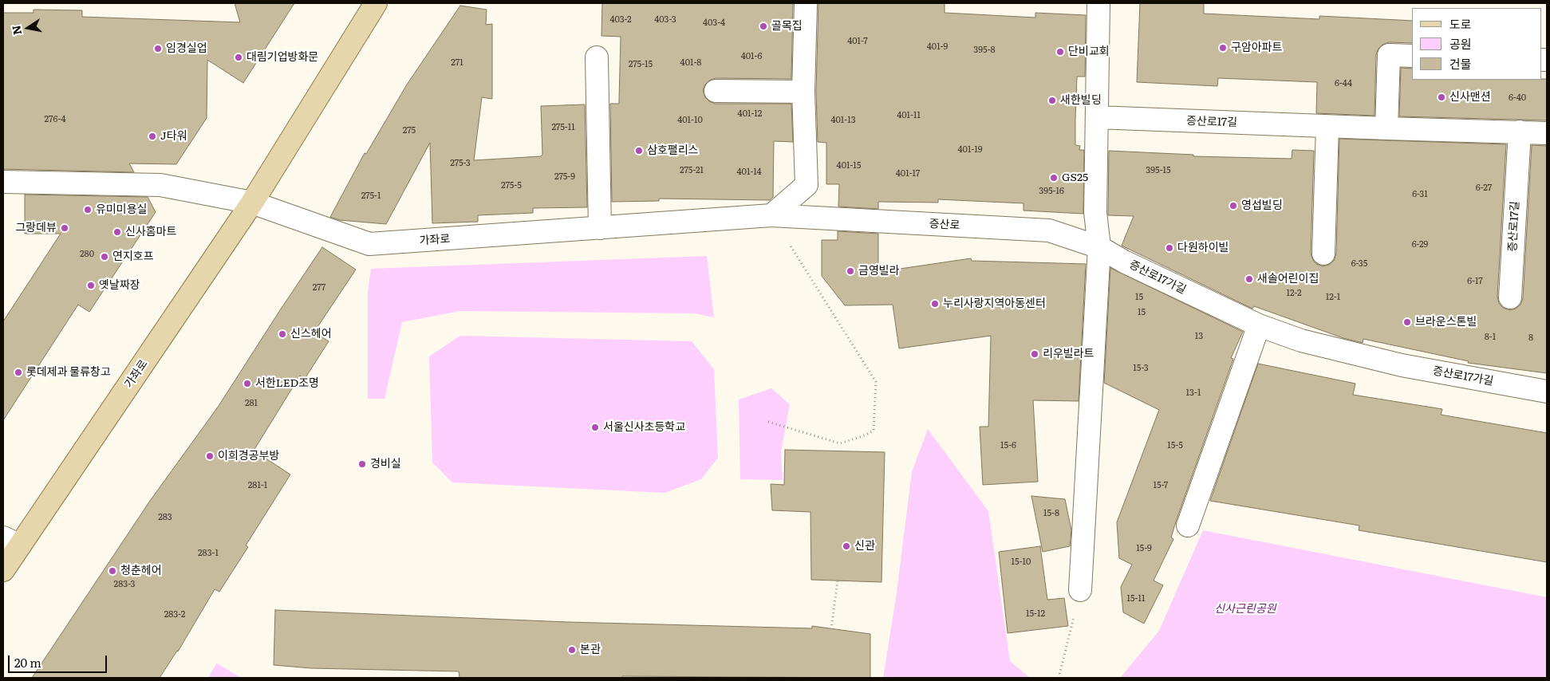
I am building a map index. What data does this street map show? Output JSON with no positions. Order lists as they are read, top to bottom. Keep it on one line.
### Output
{"streets":{"main road":["가좌로"],"street":["증산로17길","증산로","증산로17가길"]},"crossings":[["증산로","가좌로"],["증산로","증산로17가길"]],"parks":["신사근린공원"],"places":["골목집","구암아파트","임경실업","단비교회","대림기업방화문","신사맨션","새한빌딩","J타워","삼호팰리스","GS25","영섭빌딩","유미미용실","그랑데뷰","신사홈마트","다원하이빌","연지호프","금영빌라","새솔어린이집","옛날짜장","누리사랑지역아동센터","브라운스톤빌","신스헤어","리우빌라트","롯데제과 물류창고","서한LED조명","서울신사초등학교","이희경공부방","경비실","신관","청춘헤어","본관"],"house_numbers":["403-2","403-3","403-4","401-7","401-9","395-8","401-6","271","401-8","275-15","6-44","6-40","401-12","401-11","276-4","401-10","401-13","275-11","275","401-19","275-3","401-15","275-21","395-15","401-14","401-17","275-9","275-5","6-27","395-16","6-31","275-1","6-29","280","6-35","6-17","277","12-2","15","12-1","15","13","8-1","8","15-3","13-1","281","15-6","15-5","281-1","15-7","15-8","283","15-9","283-1","15-10","283-3","15-11","15-12","283-2"],"legend":["도로","공원","건물"],"scale_bar":"20 m","north":"left"}
